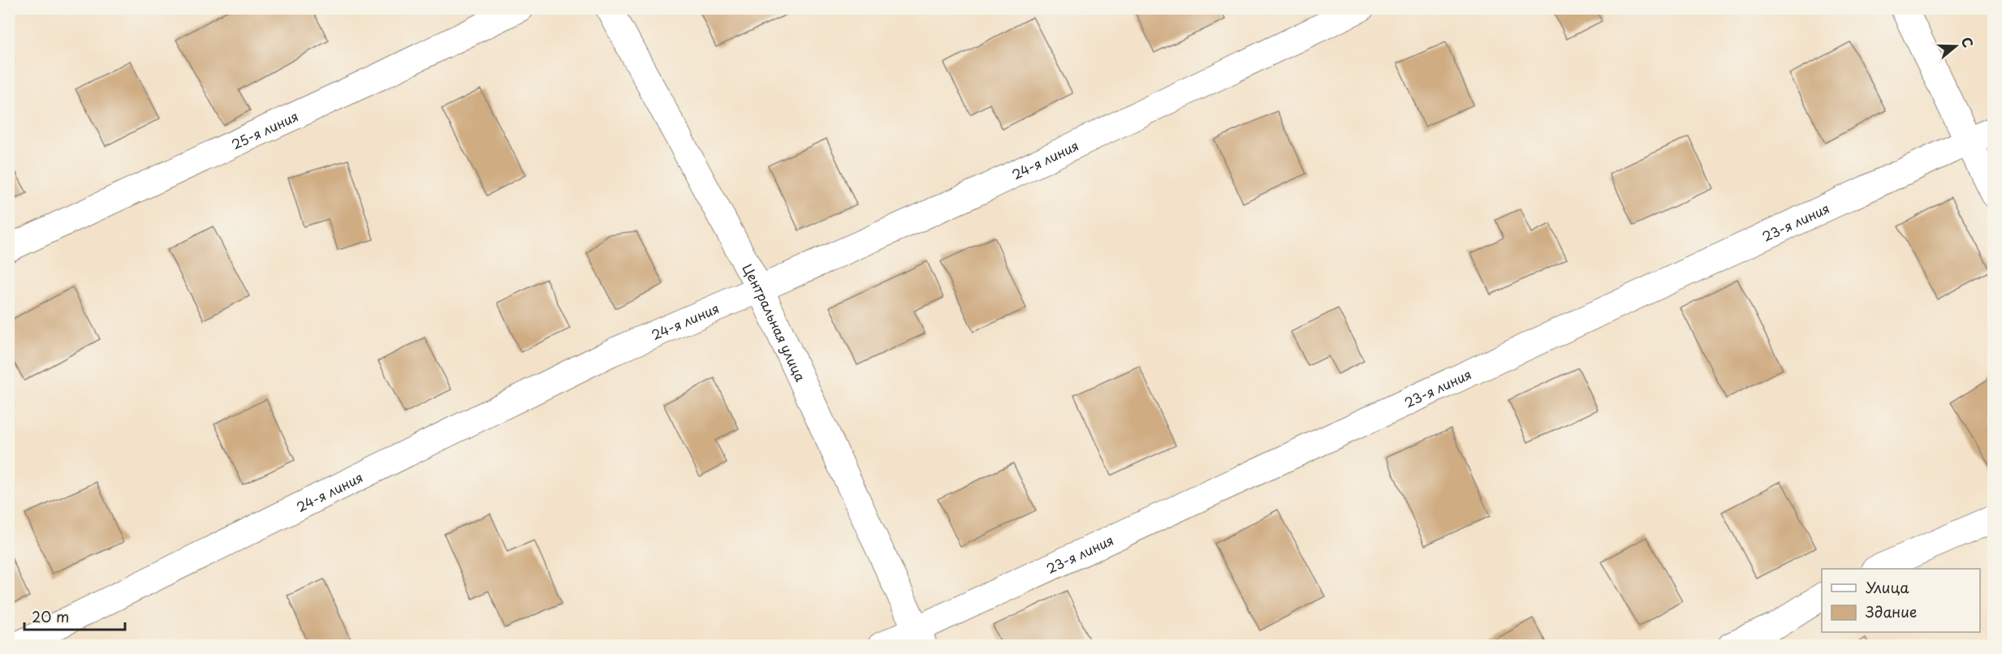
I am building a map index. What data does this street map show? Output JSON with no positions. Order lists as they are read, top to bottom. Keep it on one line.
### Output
{"streets":{"street":["25-я линия","24-я линия","23-я линия","Центральная улица"]},"crossings":[["24-я линия","Центральная улица"],["23-я линия","Центральная улица"]],"legend":["Улица","Здание"],"scale_bar":"20 m","north":"right"}
